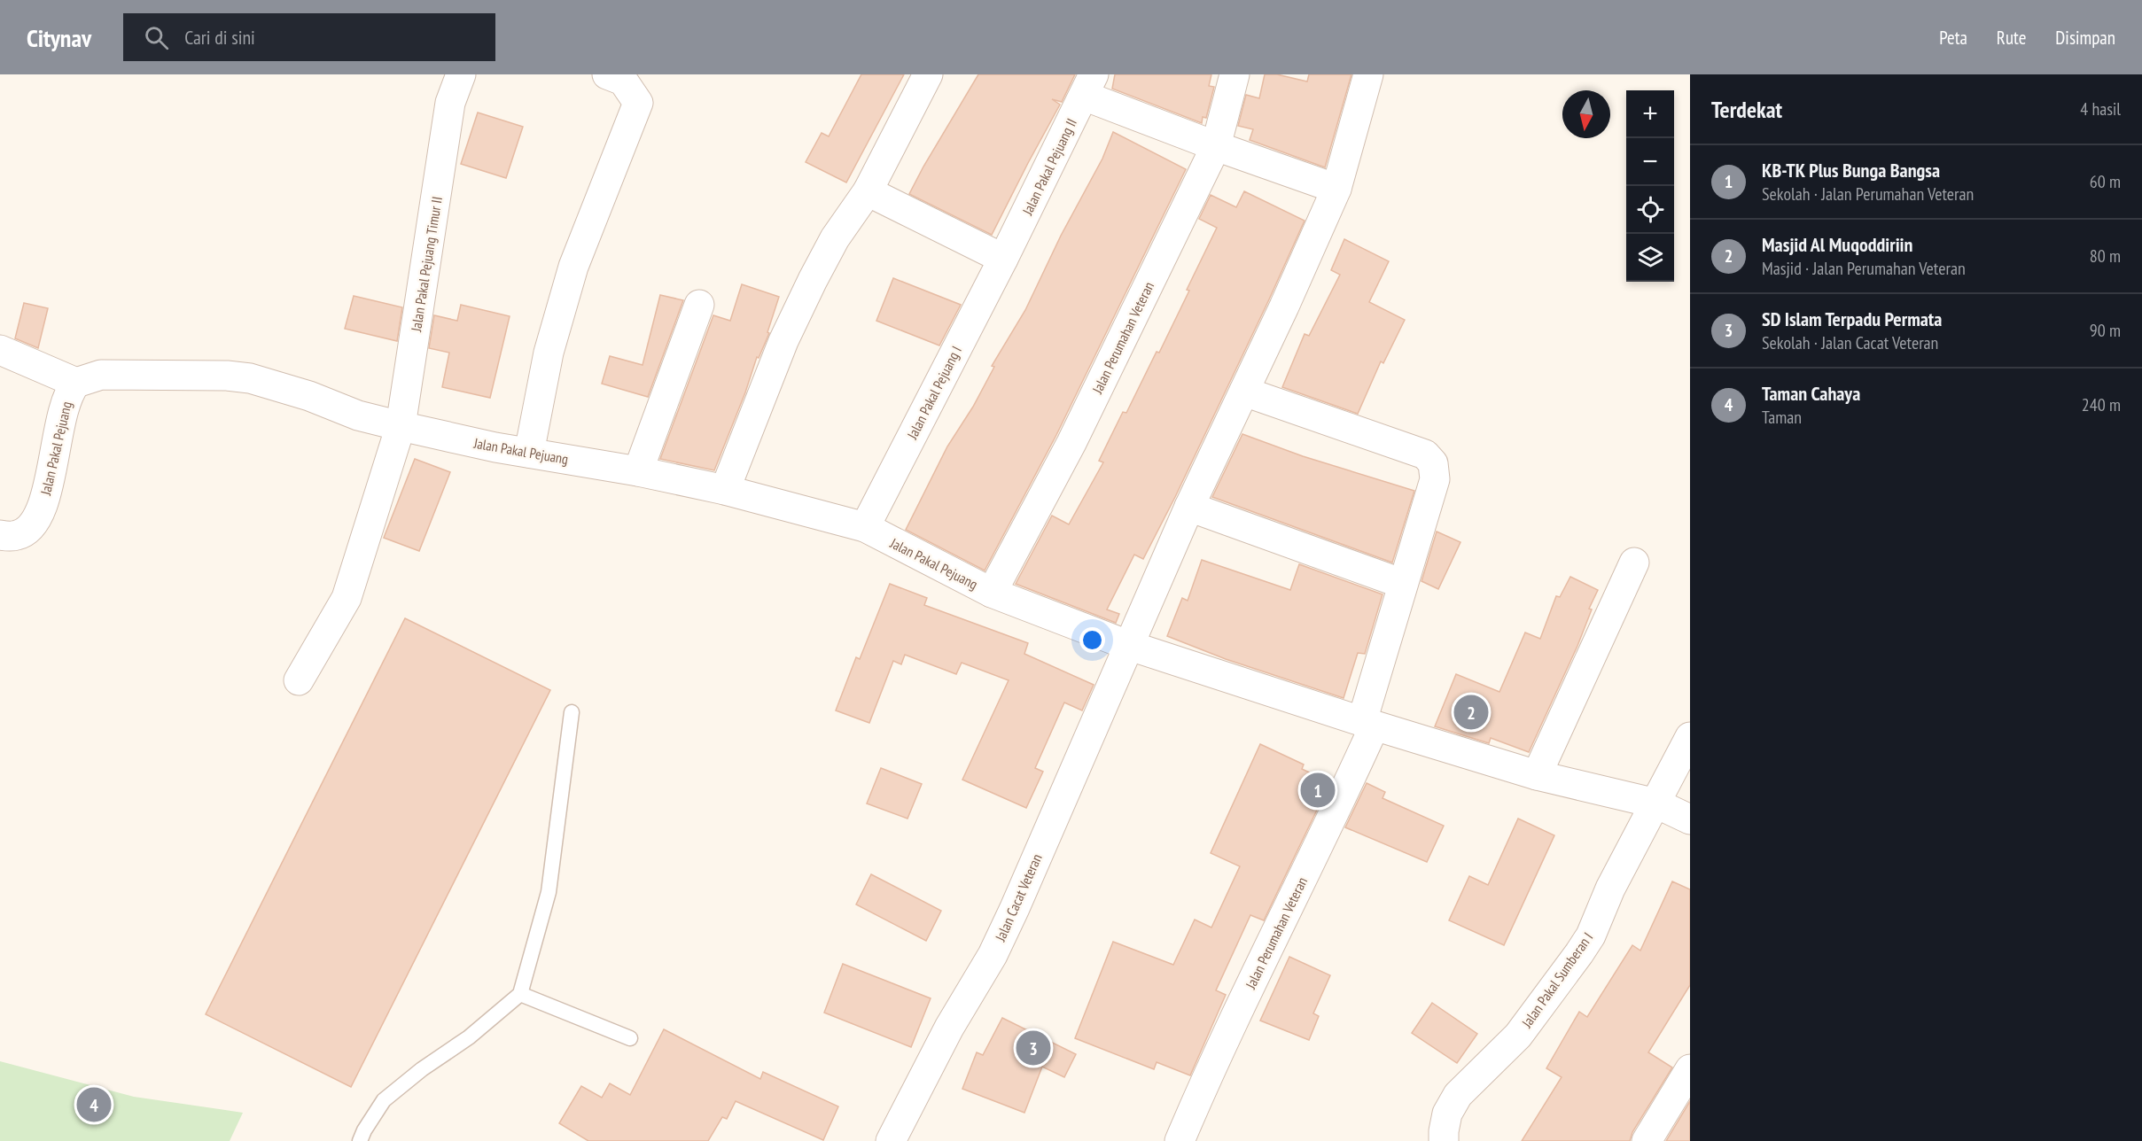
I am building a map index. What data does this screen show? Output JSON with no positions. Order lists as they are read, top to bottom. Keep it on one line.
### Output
{"streets":{"street":["Jalan Pakal Pejuang II","Jalan Pakal Pejuang Timur II","Jalan Perumahan Veteran","Jalan Pakal Pejuang I","Jalan Pakal Pejuang","Jalan Cacat Veteran","Jalan Pakal Sumberan I"]},"crossings":[["Jalan Pakal Pejuang II","Jalan Pakal Pejuang I"],["Jalan Pakal Pejuang Timur II","Jalan Pakal Pejuang"],["Jalan Perumahan Veteran","Jalan Pakal Pejuang"],["Jalan Pakal Pejuang I","Jalan Pakal Pejuang"],["Jalan Pakal Pejuang","Jalan Cacat Veteran"]],"north":"bottom","page":{"header":"Citynav","search":"Cari di sini","nav":["Peta","Rute","Disimpan"],"heading":["Terdekat","4 hasil"],"map_buttons":["+","−"],"list":[{"mark":"1","name":"KB-TK Plus Bunga Bangsa","note":"Sekolah · Jalan Perumahan Veteran","value":"60 m"},{"mark":"2","name":"Masjid Al Muqoddiriin","note":"Masjid · Jalan Perumahan Veteran","value":"80 m"},{"mark":"3","name":"SD Islam Terpadu Permata","note":"Sekolah · Jalan Cacat Veteran","value":"90 m"},{"mark":"4","name":"Taman Cahaya","note":"Taman","value":"240 m"}],"pins":["2","1","3","4"]}}
